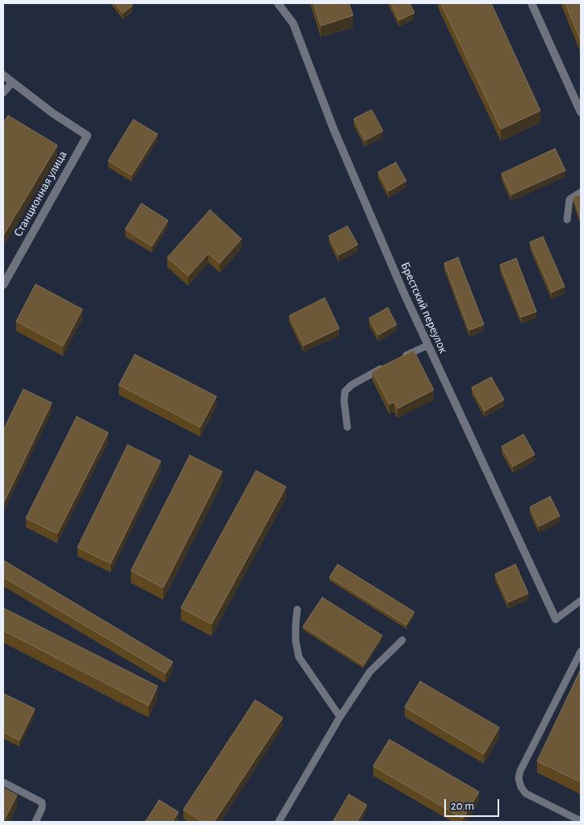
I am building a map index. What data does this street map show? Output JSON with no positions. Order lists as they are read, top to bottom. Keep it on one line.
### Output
{"streets":{"street":["Станционная улица","Брестский переулок"]},"scale_bar":"20 m"}
